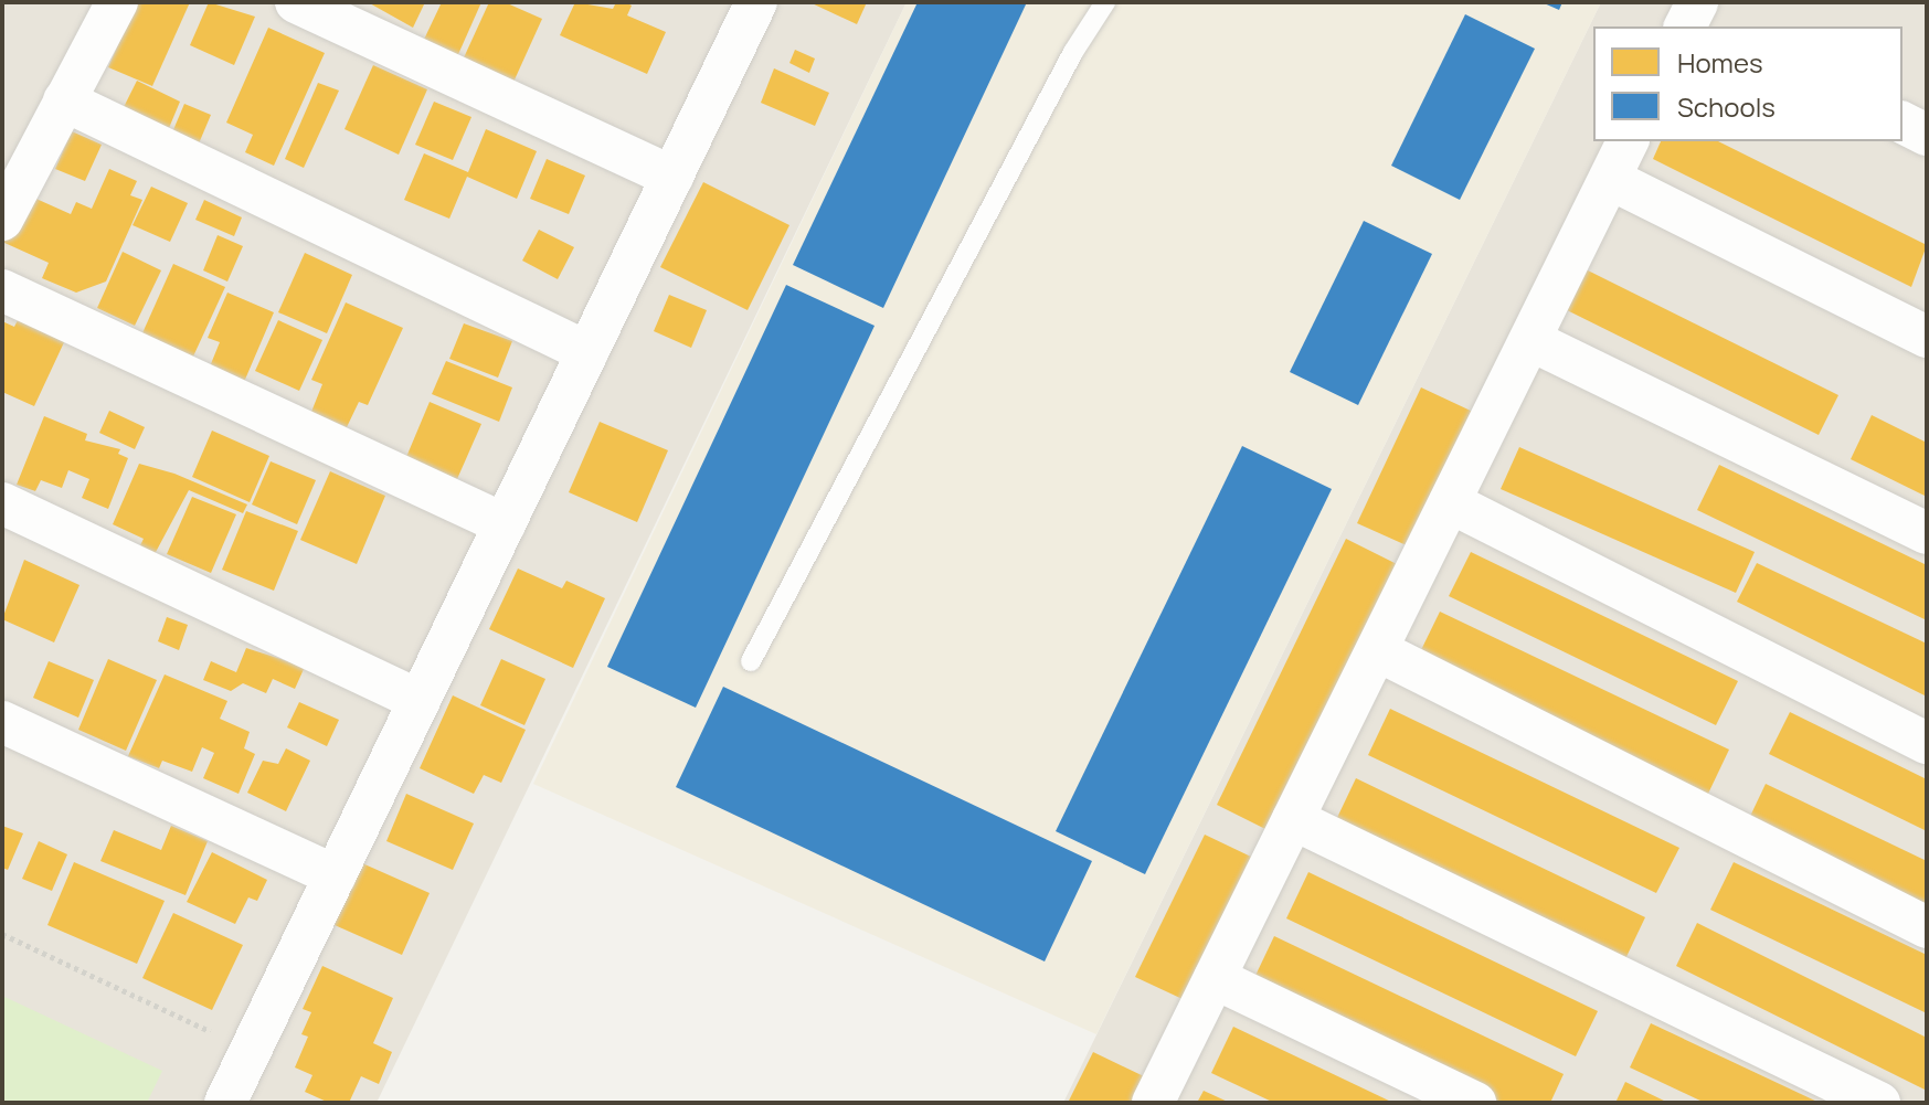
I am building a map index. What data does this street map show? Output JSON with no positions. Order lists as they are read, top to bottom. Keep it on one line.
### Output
{"legend":["Homes","Schools"]}
